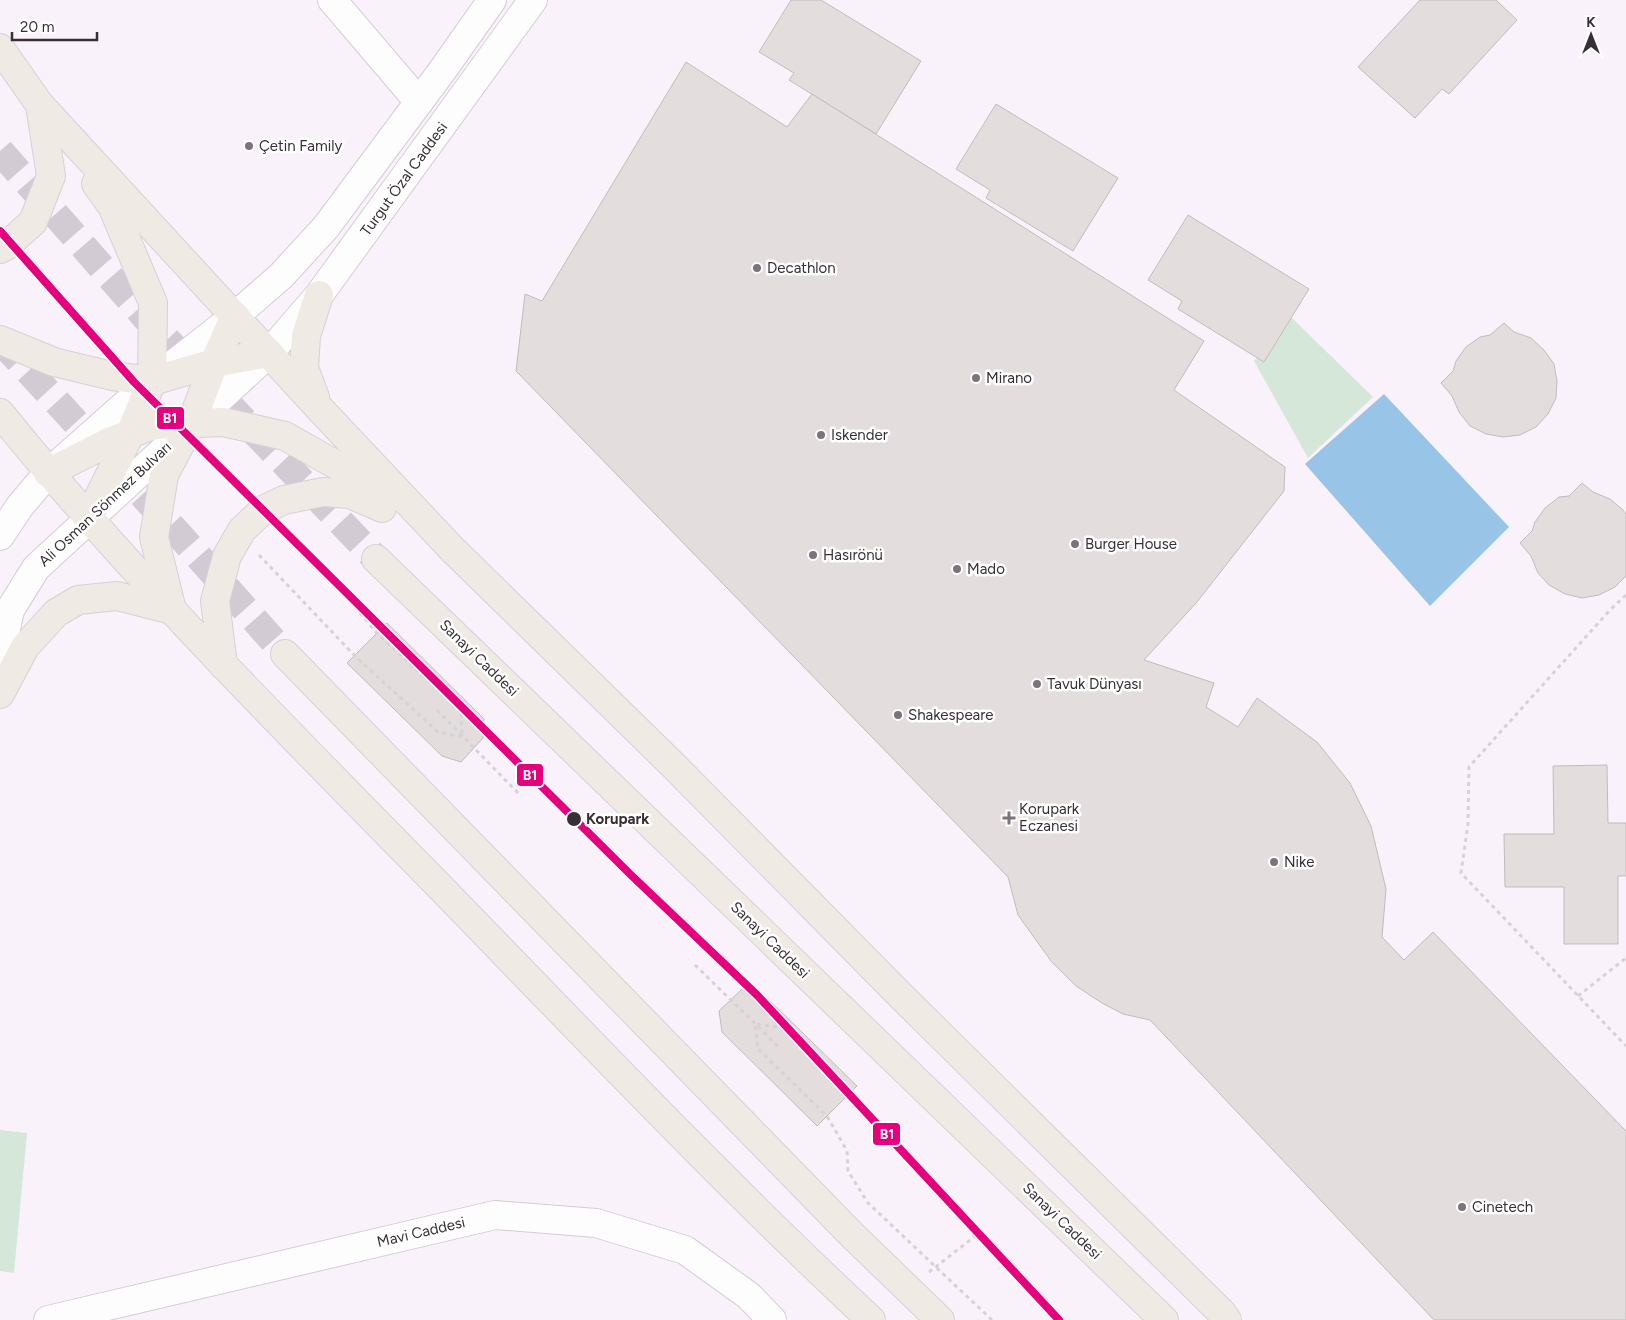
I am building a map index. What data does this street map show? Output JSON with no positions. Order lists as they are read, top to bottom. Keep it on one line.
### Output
{"streets":{"highway":["Sanayi Caddesi"],"main road":["Turgut Özal Caddesi","Ali Osman Sönmez Bulvarı","Mavi Caddesi"]},"crossings":[["Turgut Özal Caddesi","Ali Osman Sönmez Bulvarı"]],"places":{"other":["Çetin Family","Decathlon","Mirano","Iskender","Burger House","Hasırönü","Mado","Tavuk Dünyası","Shakespeare","Korupark","Nike","Cinetech"],"health":["Korupark Eczanesi"]},"lines":["transit line B1"],"scale_bar":"20 m","north":"top"}
